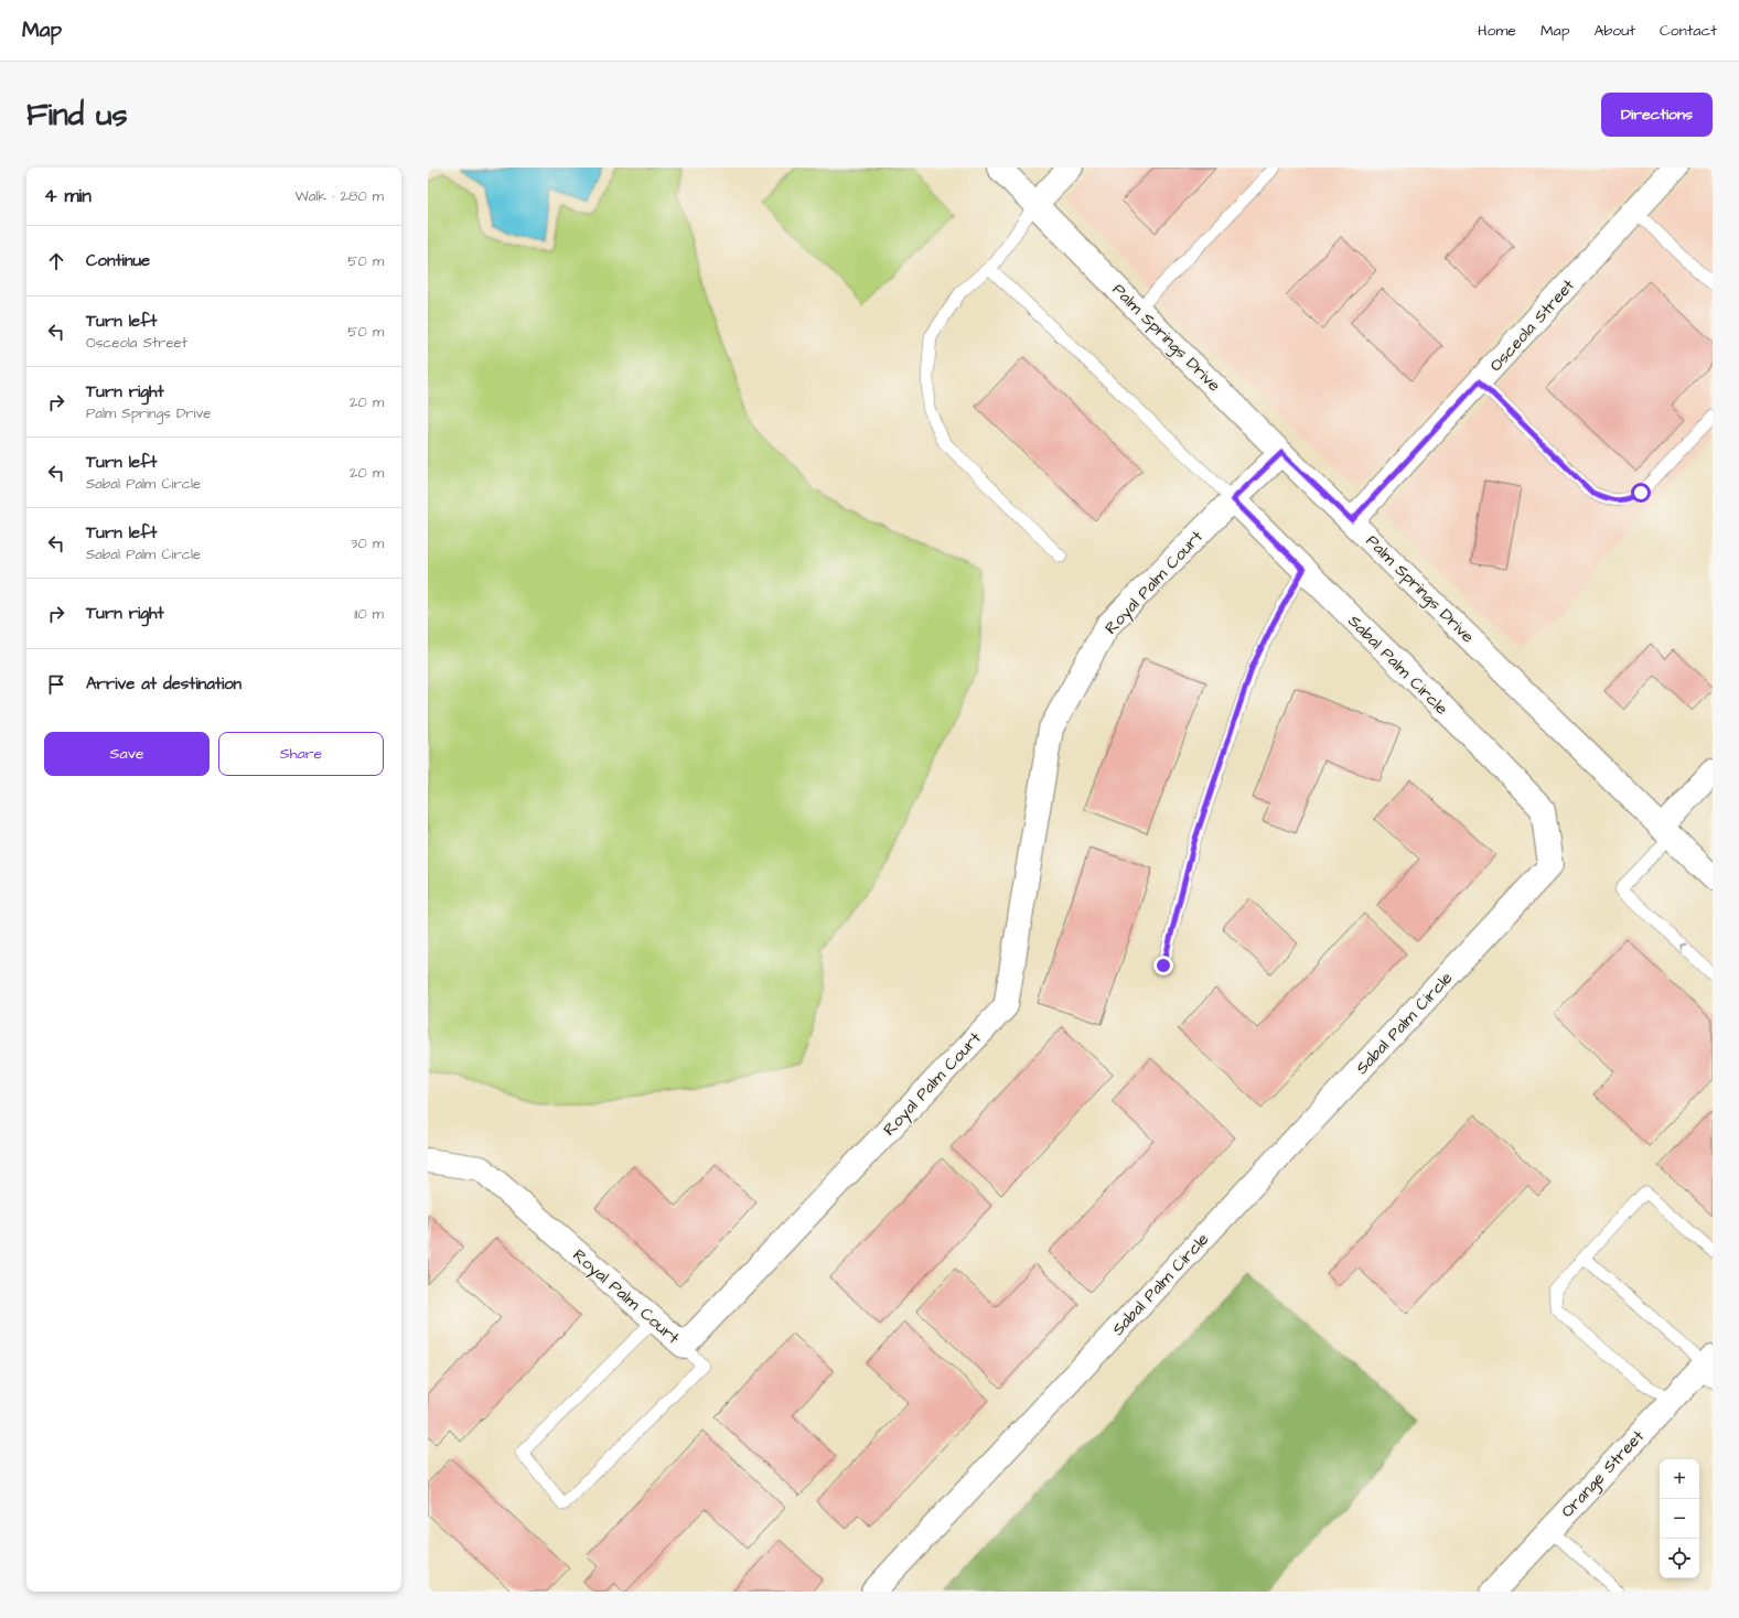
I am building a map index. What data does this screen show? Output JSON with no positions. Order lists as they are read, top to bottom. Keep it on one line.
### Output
{"streets":{"street":["Osceola Street","Palm Springs Drive","Royal Palm Court","Sabal Palm Circle","Orange Street"]},"crossings":[["Osceola Street","Palm Springs Drive"],["Royal Palm Court","Sabal Palm Circle"]],"page":{"header":"Map","nav":["Home","Map","About","Contact"],"buttons":["Directions",["Save","Share"]],"title":"Find us","heading":["4 min","Walk · 280 m"],"list":[["Continue","50 m"],["Turn left","Osceola Street","50 m"],["Turn right","Palm Springs Drive","20 m"],["Turn left","Sabal Palm Circle","20 m"],["Turn left","Sabal Palm Circle","30 m"],["Turn right","110 m"],"Arrive at destination"],"map_buttons":["+","−"]}}
